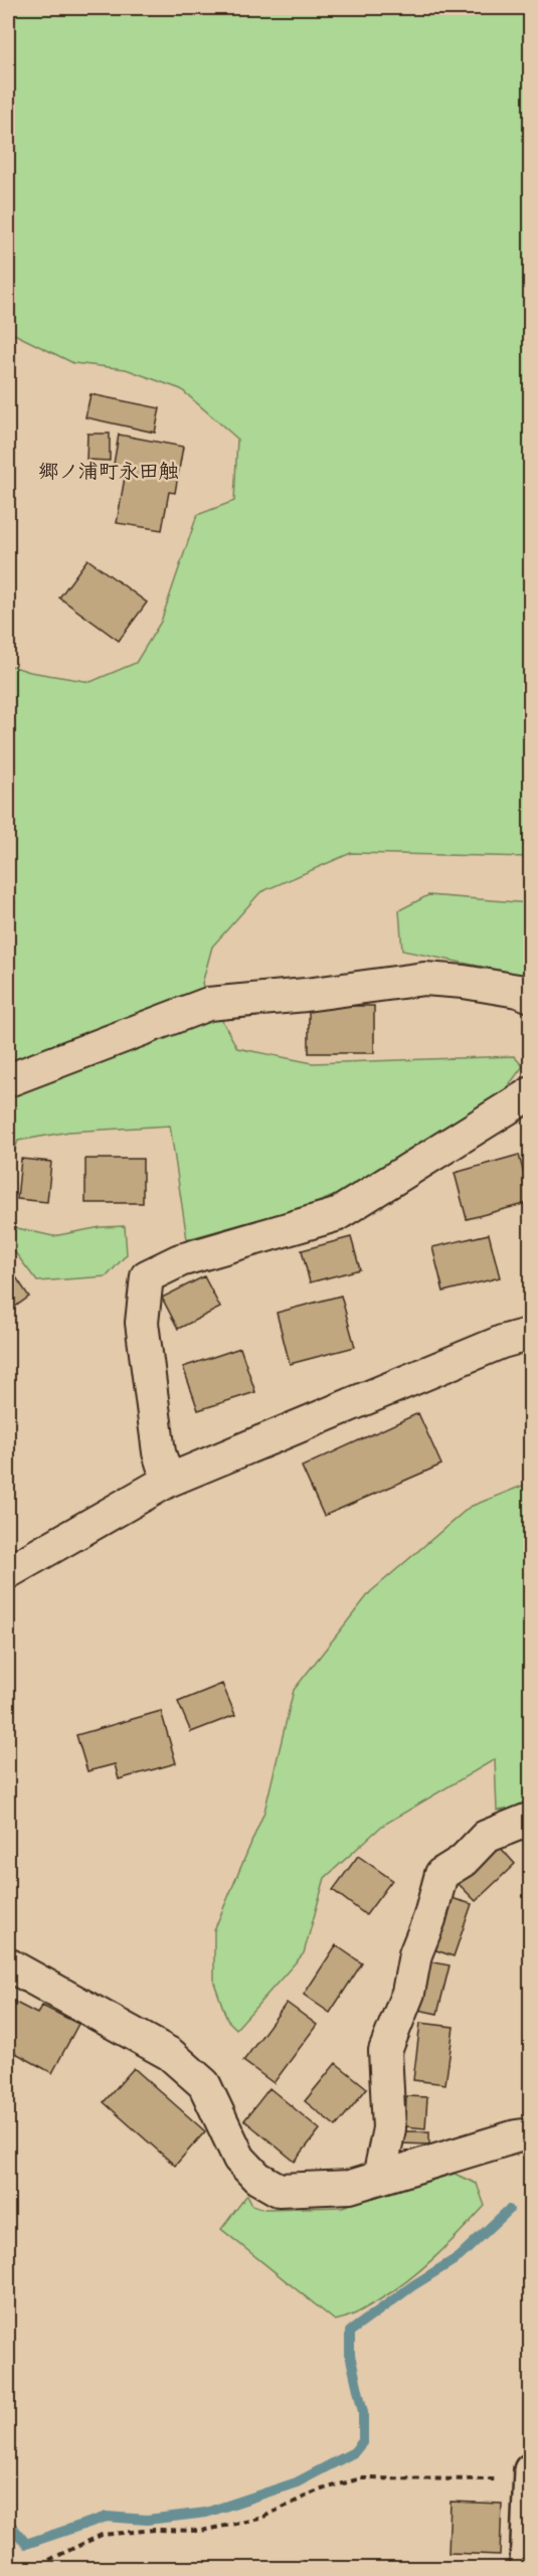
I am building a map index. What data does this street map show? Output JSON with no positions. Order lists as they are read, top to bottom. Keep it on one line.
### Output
{"districts":["郷ノ浦町永田触"]}
